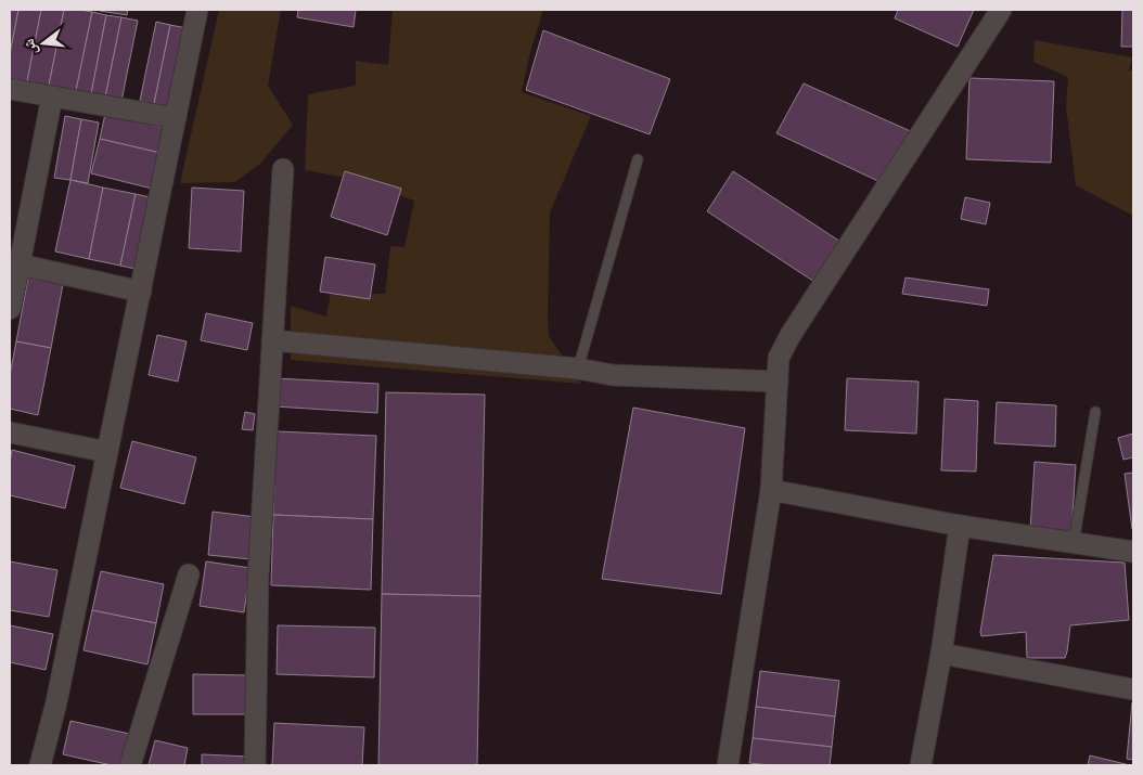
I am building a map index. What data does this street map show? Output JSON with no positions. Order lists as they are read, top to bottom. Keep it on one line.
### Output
{"north":"left"}
